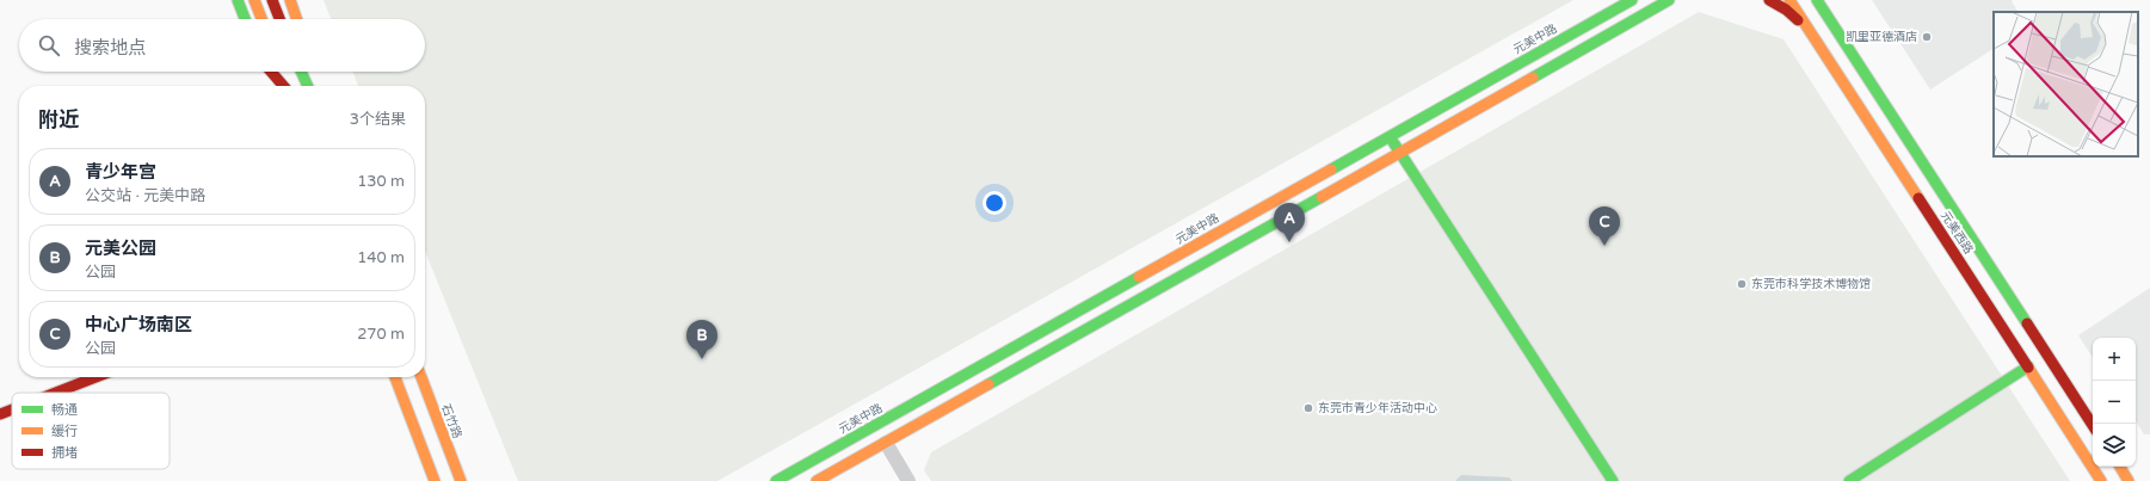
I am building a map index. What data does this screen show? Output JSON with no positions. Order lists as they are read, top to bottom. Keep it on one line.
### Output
{"streets":{"street":["元美中路","元美西路","石竹路"]},"places":["凯里亚德酒店","东莞市科学技术博物馆","东莞市青少年活动中心"],"legend":["畅通","缓行","拥堵"],"page":{"search":"搜索地点","heading":["附近","3个结果"],"list":[{"mark":"A","name":"青少年宫","note":"公交站 · 元美中路","value":"130 m"},{"mark":"B","name":"元美公园","note":"公园","value":"140 m"},{"mark":"C","name":"中心广场南区","note":"公园","value":"270 m"}],"pins":["A","C","B"],"map_buttons":["+","−"]}}
